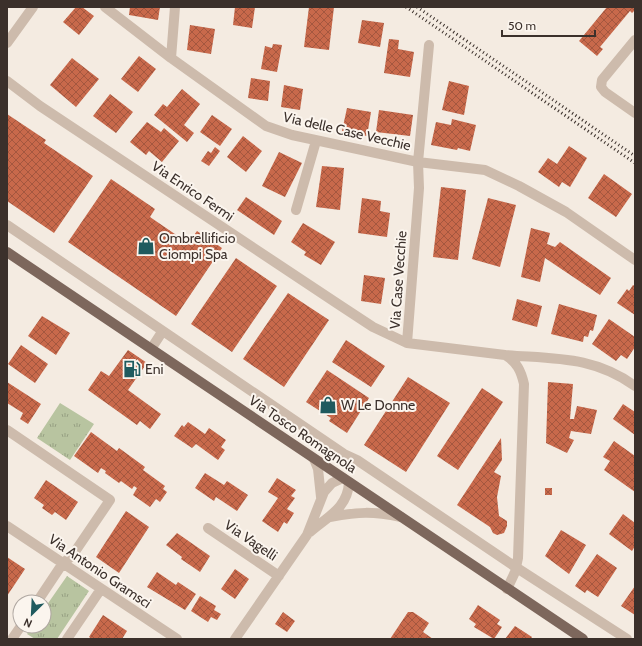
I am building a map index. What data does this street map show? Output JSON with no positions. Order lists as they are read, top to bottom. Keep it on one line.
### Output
{"streets":{"main road":["Via Tosco Romagnola"],"street":["Via delle Case Vecchie","Via Enrico Fermi","Via Case Vecchie","Via Vagelli","Via Antonio Gramsci"]},"crossings":[["Via delle Case Vecchie","Via Case Vecchie"],["Via Enrico Fermi","Via Case Vecchie"],["Via Tosco Romagnola","Via Vagelli"]],"places":{"shop":["Ombrellificio Ciompi Spa","W Le Donne"],"fuel station":["Eni"]},"scale_bar":"50 m","north":"bottom left"}
